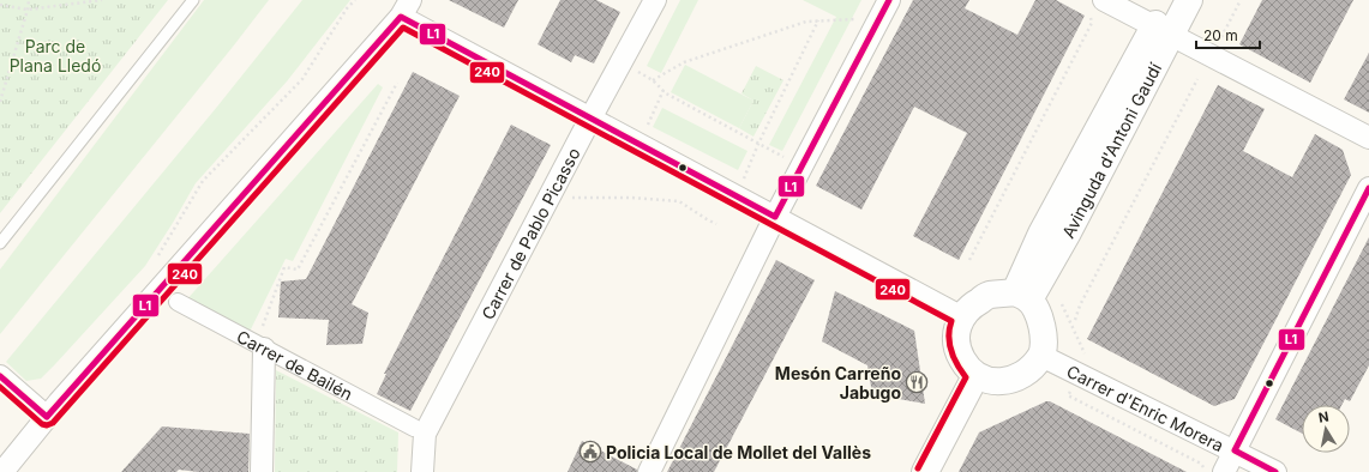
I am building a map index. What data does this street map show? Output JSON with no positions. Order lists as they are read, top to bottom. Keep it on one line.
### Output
{"streets":{"street":["Avinguda d'Antoni Gaudí","Carrer de Pablo Picasso","Carrer de Bailén","Carrer d'Enric Morera"]},"crossings":[["Avinguda d'Antoni Gaudí","Carrer d'Enric Morera"]],"parks":["Parc de Plana Lledó"],"places":{"restaurant":["Mesón Carreño Jabugo"],"public building":["Policia Local de Mollet del Vallès"]},"lines":["transit line L1","transit line 240"],"scale_bar":"20 m","north":"top"}
